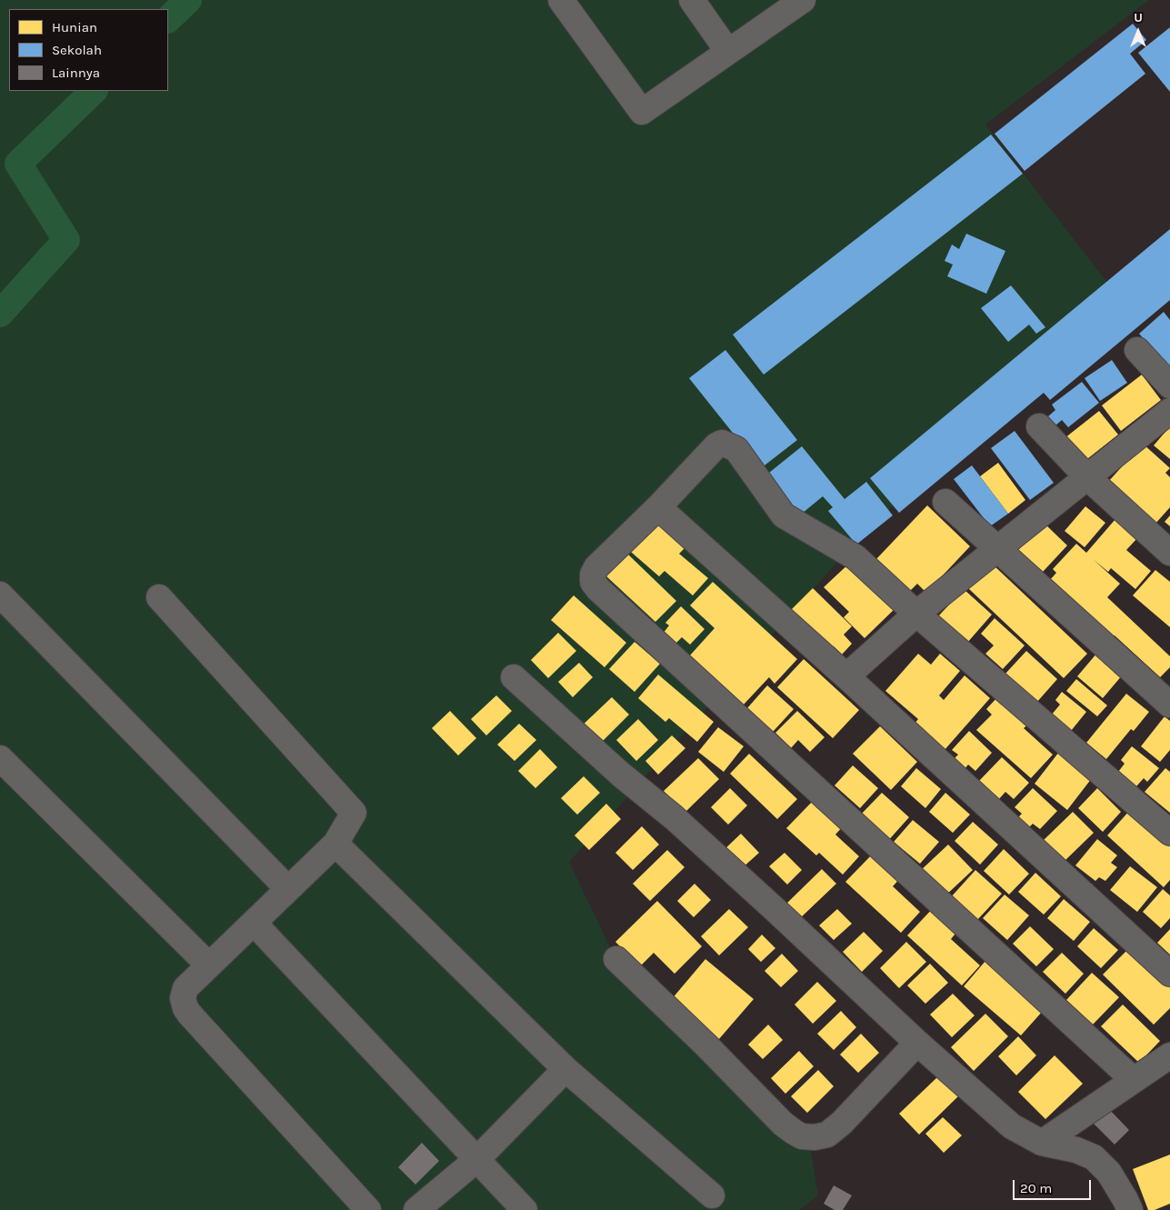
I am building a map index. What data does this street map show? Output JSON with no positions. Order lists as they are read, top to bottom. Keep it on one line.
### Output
{"legend":["Hunian","Sekolah","Lainnya"],"scale_bar":"20 m","north":"top"}
